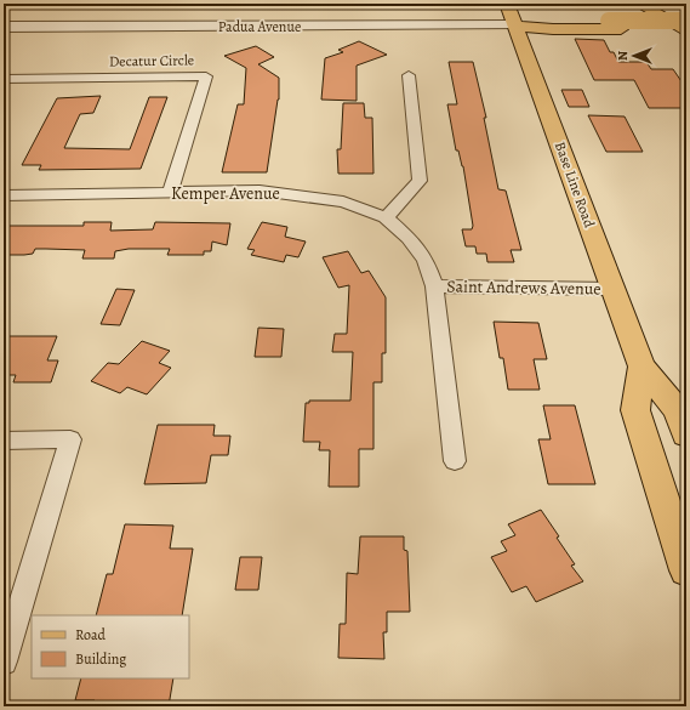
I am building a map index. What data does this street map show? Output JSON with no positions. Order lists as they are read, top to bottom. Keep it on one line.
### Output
{"streets":{"main road":["Base Line Road"],"street":["Padua Avenue","Decatur Circle","Kemper Avenue","Saint Andrews Avenue"]},"crossings":[["Padua Avenue","Base Line Road"],["Decatur Circle","Kemper Avenue"],["Base Line Road","Saint Andrews Avenue"],["Kemper Avenue","Saint Andrews Avenue"]],"legend":["Road","Building"],"north":"left"}
